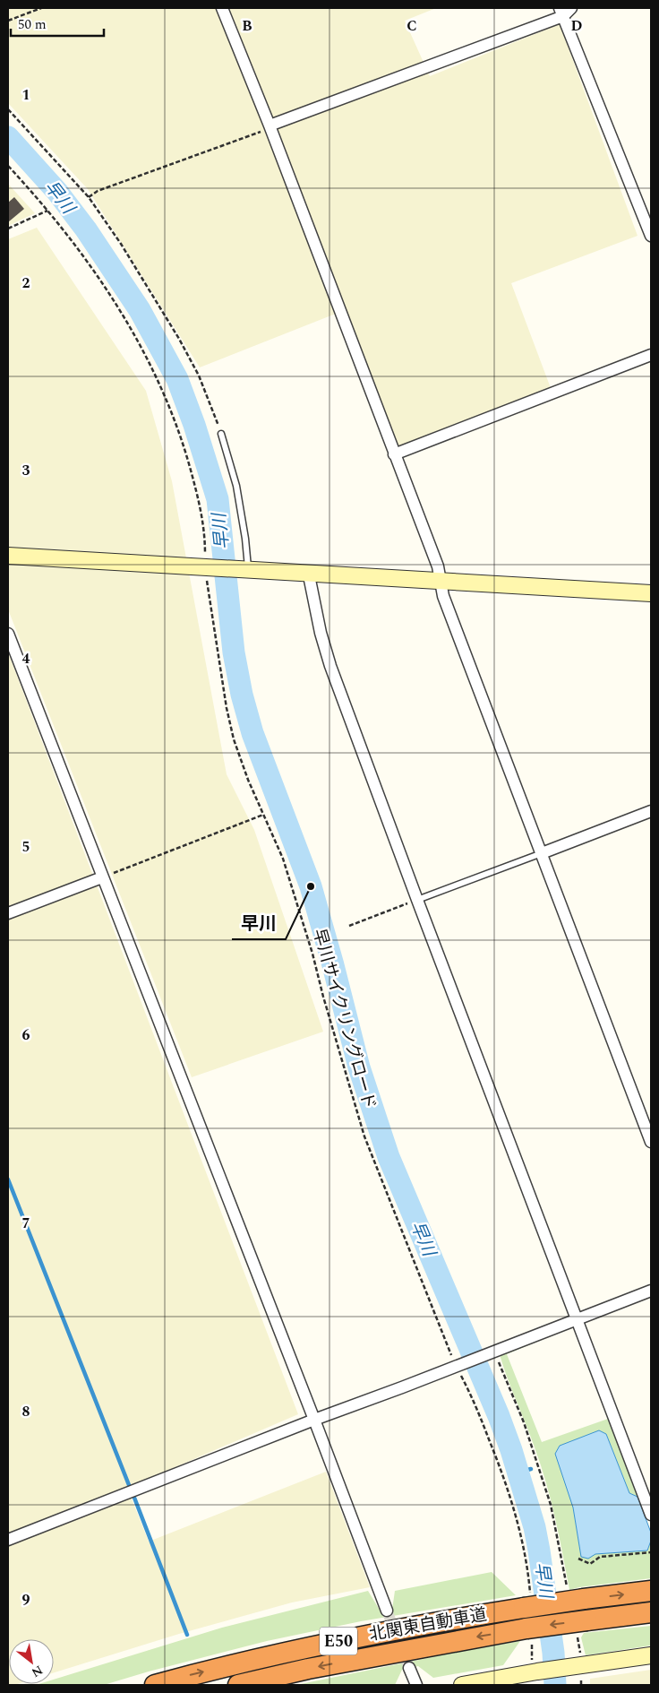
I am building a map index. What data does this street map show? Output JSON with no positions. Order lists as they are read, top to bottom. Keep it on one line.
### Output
{"streets":{"highway":["北関東自動車道","E50"],"path":["早川サイクリングロード"]},"crossings":[["早川サイクリングロード","北関東自動車道"]],"water":["早川"],"places":["早川"],"scale_bar":"50 m","north":"bottom right","grid":{"columns":["B","C","D"],"rows":["1","2","3","4","5","6","7","8","9"]}}
